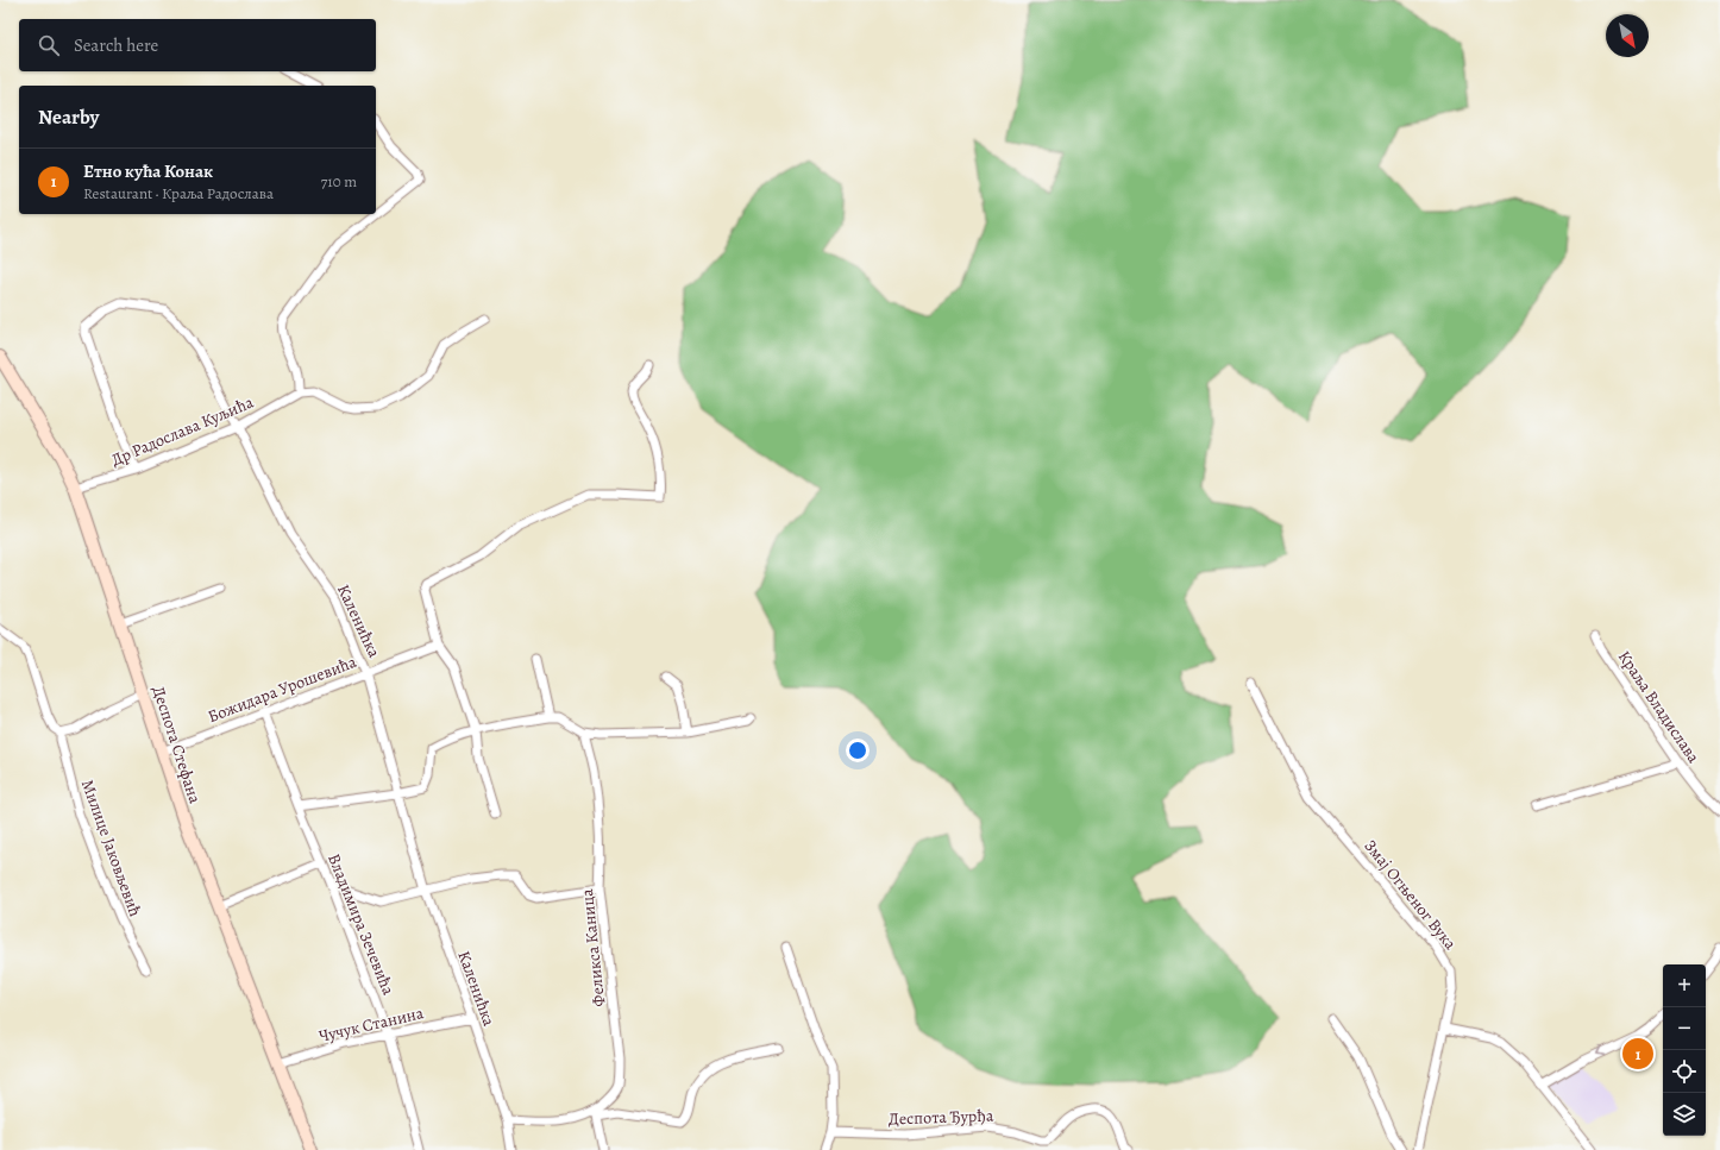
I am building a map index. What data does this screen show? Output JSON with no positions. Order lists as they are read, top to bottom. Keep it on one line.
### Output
{"streets":{"main road":["Деспота Стефана"],"street":["Др Радослава Куљића","Каленићка","Божидара Урошевића","Краља Владислава","Милице Јаковљевић","Змај Огњеног Вука","Владимира Зечевића","Феликса Каница","Чучук Станина","Деспота Ђурђа"]},"crossings":[["Др Радослава Куљића","Каленићка"],["Др Радослава Куљића","Деспота Стефана"],["Каленићка","Божидара Урошевића"],["Каленићка","Чучук Станина"],["Божидара Урошевића","Деспота Стефана"],["Божидара Урошевића","Владимира Зечевића"],["Деспота Стефана","Чучук Станина"],["Владимира Зечевића","Чучук Станина"]],"north":"bottom right","page":{"search":"Search here","heading":"Nearby","list":[{"mark":"1","name":"Етно кућа Конак","note":"Restaurant · Краља Радослава","value":"710 m"}],"map_buttons":["+","−"],"pins":"1"}}
